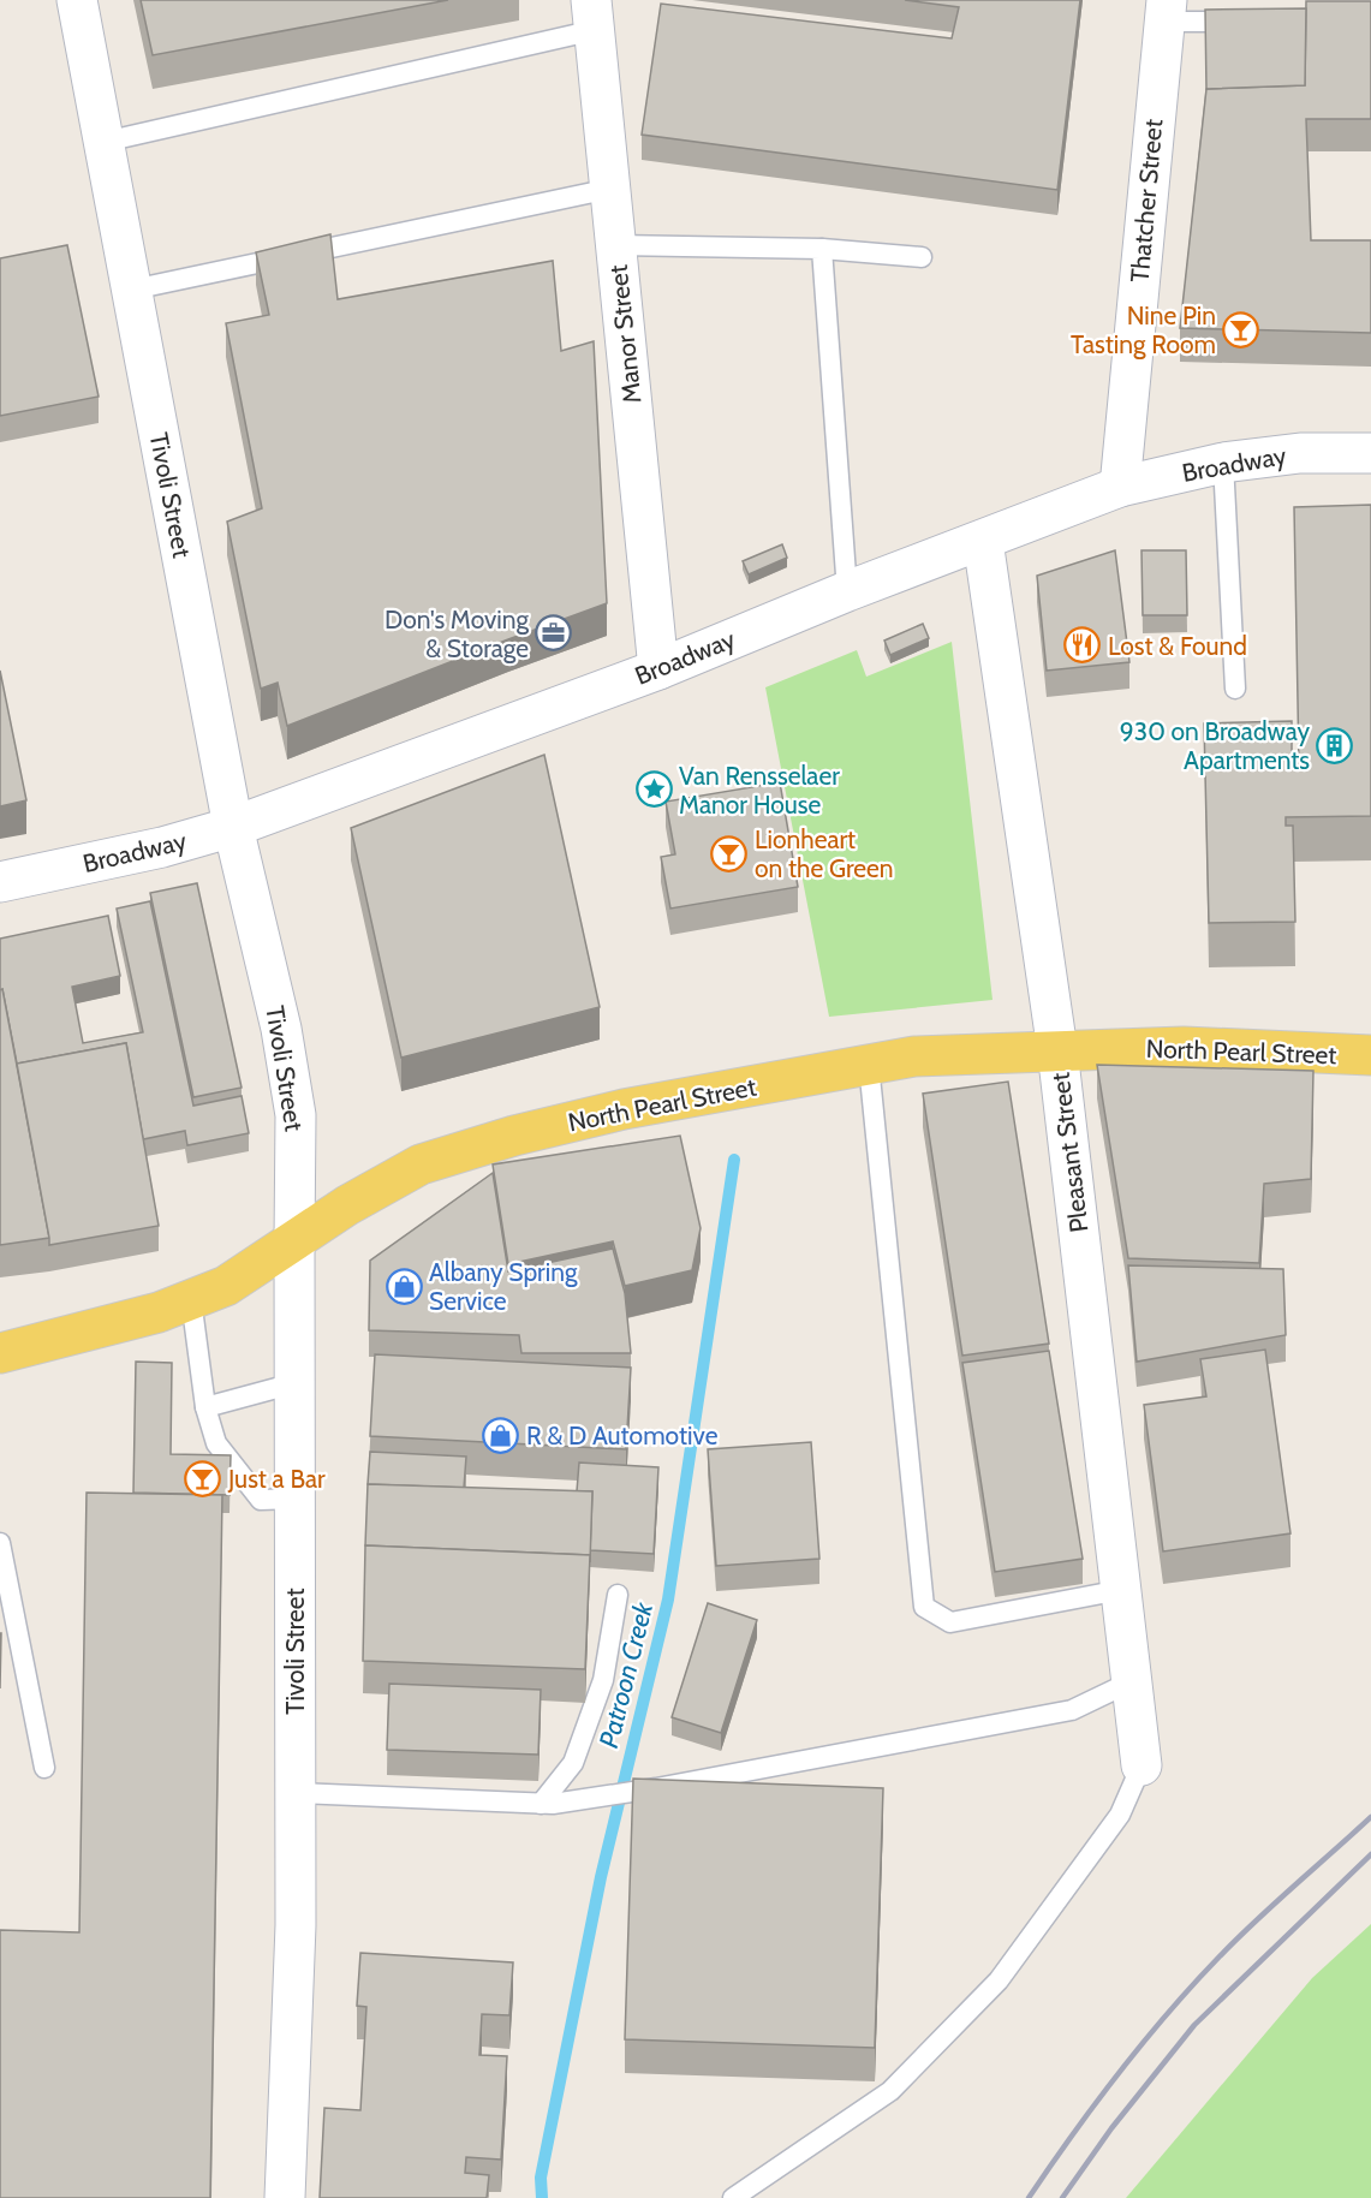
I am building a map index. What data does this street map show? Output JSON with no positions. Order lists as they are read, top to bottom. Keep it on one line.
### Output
{"streets":{"main road":["North Pearl Street"],"street":["Thatcher Street","Manor Street","Broadway","Tivoli Street","Pleasant Street"]},"crossings":[["Thatcher Street","Broadway"],["Manor Street","Broadway"],["Broadway","Tivoli Street"],["Broadway","Pleasant Street"],["Tivoli Street","North Pearl Street"],["North Pearl Street","Pleasant Street"]],"water":["Patroon Creek"],"places":{"bar":["Nine Pin Tasting Room","Lionheart on the Green","Just a Bar"],"office":["Don's Moving & Storage"],"restaurant":["Lost & Found"],"building":["930 on Broadway Apartments"],"place":["Van Rensselaer Manor House"],"shop":["Albany Spring Service","R & D Automotive"]}}
